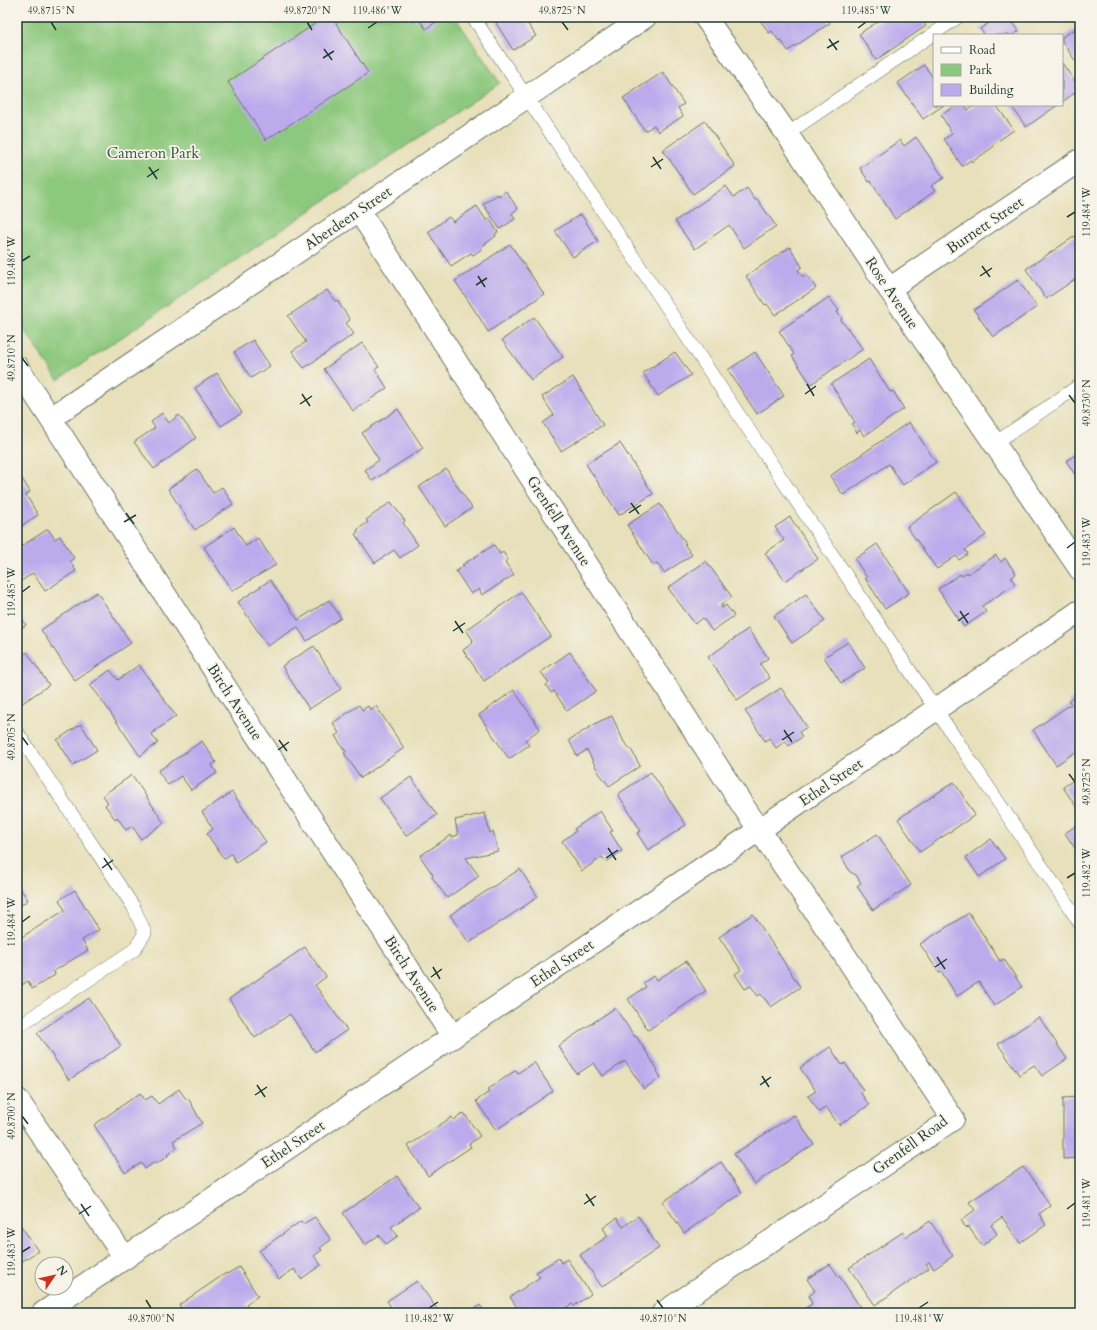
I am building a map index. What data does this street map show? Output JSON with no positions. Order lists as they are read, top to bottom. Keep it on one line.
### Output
{"streets":{"street":["Aberdeen Street","Burnett Street","Rose Avenue","Grenfell Avenue","Birch Avenue","Ethel Street","Grenfell Road"]},"crossings":[["Aberdeen Street","Grenfell Avenue"],["Aberdeen Street","Birch Avenue"],["Burnett Street","Rose Avenue"],["Grenfell Avenue","Ethel Street"],["Grenfell Avenue","Grenfell Road"],["Birch Avenue","Ethel Street"],["Ethel Street","Grenfell Road"]],"parks":["Cameron Park"],"legend":["Road","Park","Building"],"north":"top right","coordinates":["49.8715°N","49.8720°N","119.486°W","49.8725°N","119.485°W","119.484°W","49.8710°N","49.8730°N","119.483°W","49.8705°N","119.482°W","49.8700°N","119.481°W"]}
